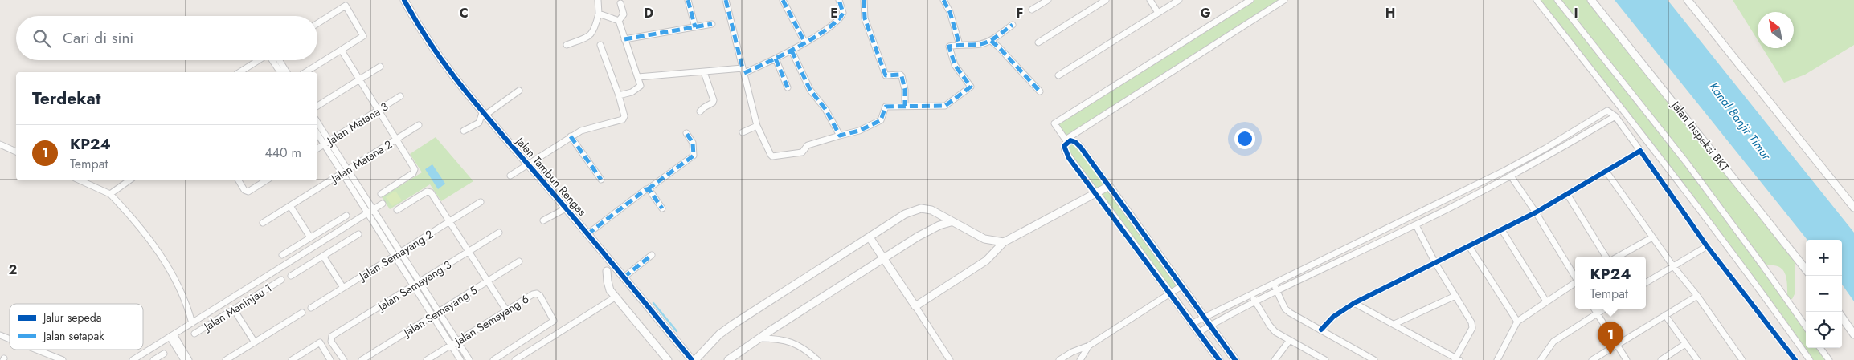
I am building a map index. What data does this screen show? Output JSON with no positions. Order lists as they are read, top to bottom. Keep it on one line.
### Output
{"streets":{"street":["Jalan Matana 3","Jalan Inspeksi BKT","Jalan Matana 2","Jalan Tambun Rengas","Jalan Semayang 2","Jalan Semayang 3","Jalan Maninjau 1","Jalan Semayang 5","Jalan Semayang 6"]},"water":["Kanal Banjir Timur"],"legend":["Jalur sepeda","Jalan setapak"],"north":"top left","page":{"search":"Cari di sini","heading":"Terdekat","list":[{"mark":"1","name":"KP24","note":"Tempat","value":"440 m"}],"map_buttons":["+","−"],"popup":["KP24","Tempat"],"pins":"1"},"grid":{"columns":["C","D","E","F","G","H","I"],"rows":["2"]}}
